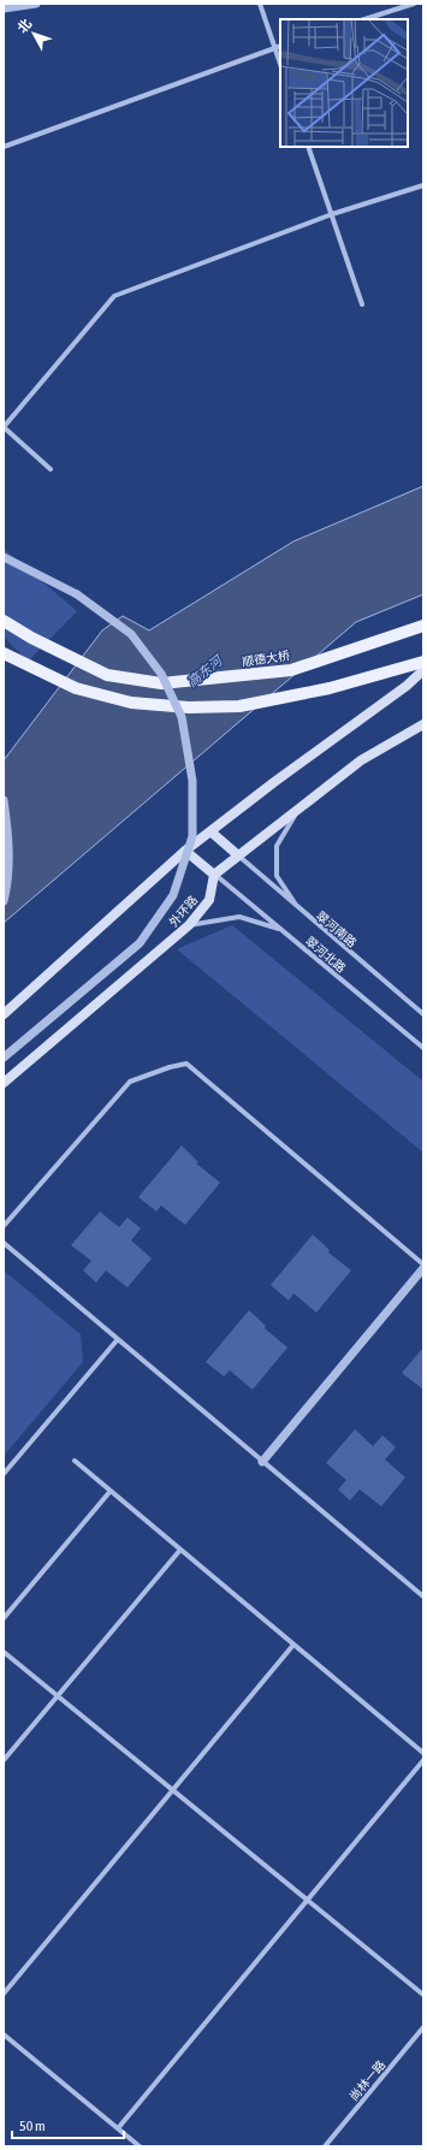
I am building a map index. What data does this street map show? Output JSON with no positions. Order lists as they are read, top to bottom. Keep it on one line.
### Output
{"streets":{"main road":["顺德大桥","外环路"],"street":["翠河南路","翠河北路","尚林一路"]},"crossings":[["外环路","翠河北路"]],"water":["高东河"],"scale_bar":"50 m","north":"top left"}
